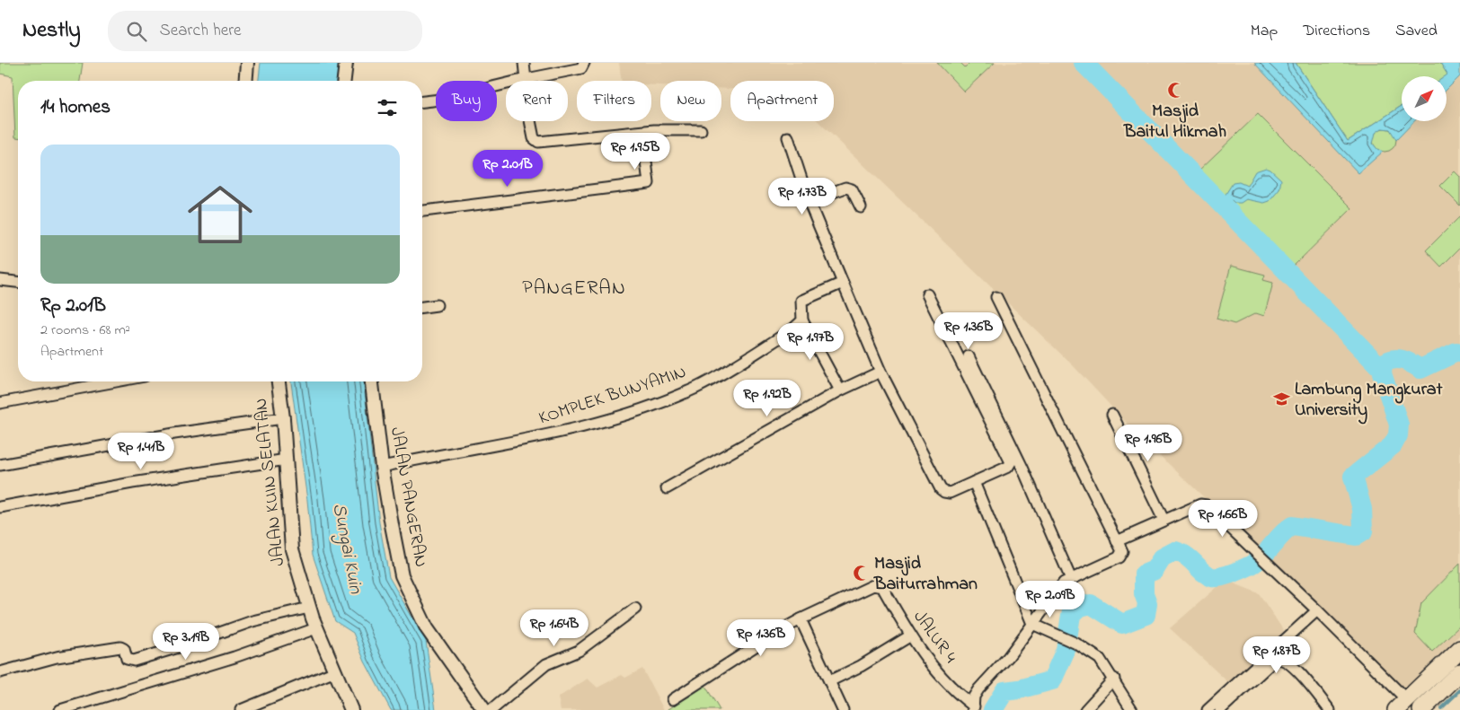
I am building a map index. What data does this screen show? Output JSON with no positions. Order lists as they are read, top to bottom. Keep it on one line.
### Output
{"streets":{"street":["KOMPLEK BUNYAMIN","JALAN KUIN SELATAN","JALAN PANGERAN","JALUR 4"]},"crossings":[["KOMPLEK BUNYAMIN","JALAN PANGERAN"]],"districts":["PANGERAN"],"water":["Sungai Kuin"],"places":{"mosque":["Masjid Baitul Hikmah","Masjid Baiturrahman"],"school or university":["Lambung Mangkurat University"]},"north":"top right","page":{"header":"Nestly","search":"Search here","nav":["Map","Directions","Saved"],"chip":["Buy","Rent","Filters","New","Apartment"],"heading":"14 homes","price":["Rp 1.95B","Rp 2.01B","Rp 1.73B","Rp 1.36B","Rp 1.97B","Rp 1.92B","Rp 1.96B","Rp 1.41B","Rp 1.66B","Rp 2.09B","Rp 1.64B","Rp 1.36B","Rp 3.19B","Rp 1.87B"],"list":[{"name":"Rp 2.01B","note":"2 rooms · 68 m² · Apartment"}]}}
